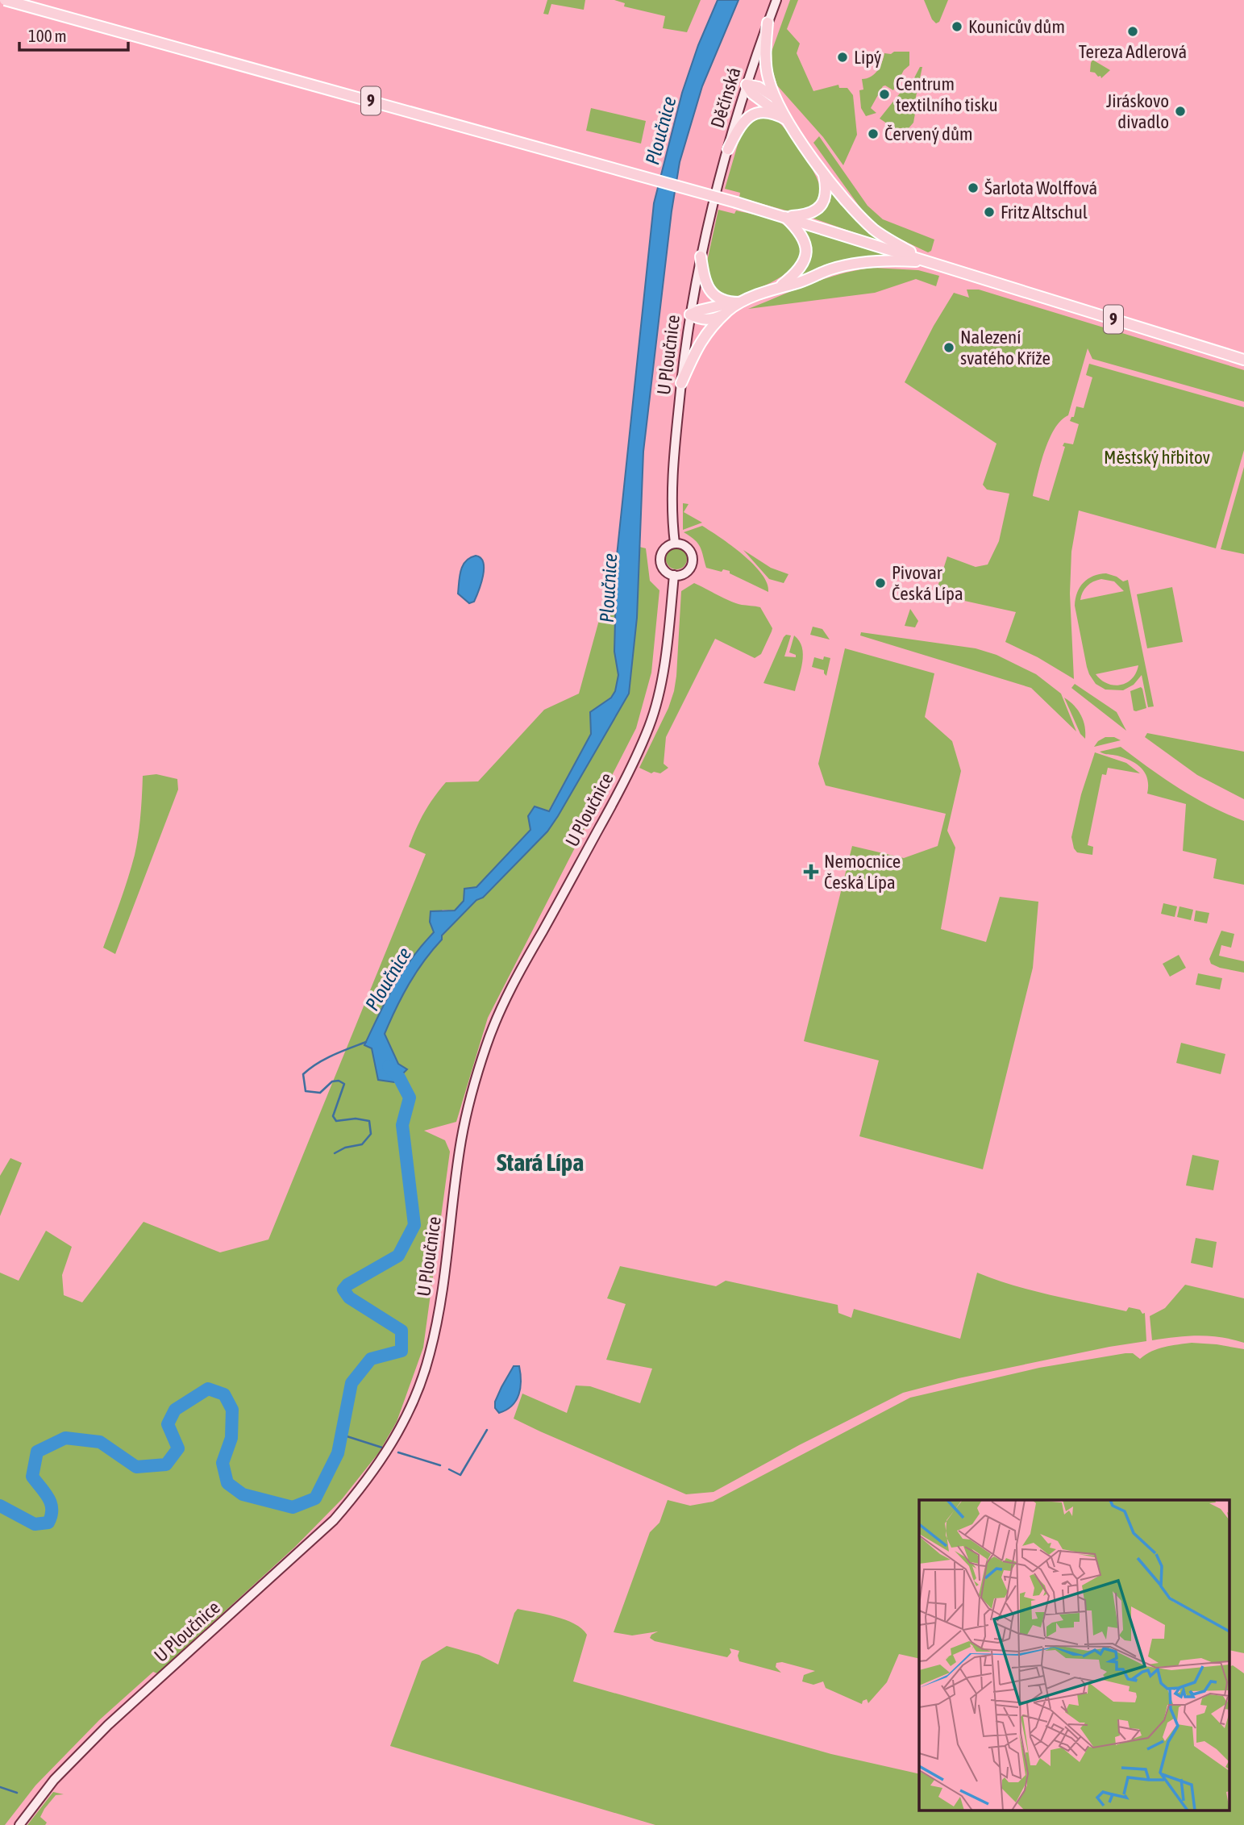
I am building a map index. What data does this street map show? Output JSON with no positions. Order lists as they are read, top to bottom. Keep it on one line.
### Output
{"streets":{"main road":["Děčínská","9","U Ploučnice"]},"crossings":[["Děčínská","U Ploučnice"]],"districts":["Stará Lípa"],"water":["Ploučnice"],"parks":["Městský hřbitov"],"places":{"other":["Kounicův dům","Tereza Adlerová","Lipý","Centrum textilního tisku","Jiráskovo divadlo","Červený dům","Šarlota Wolffová","Fritz Altschul","Nalezení svatého Kříže","Pivovar Česká Lípa"],"health":["Nemocnice Česká Lípa"]},"scale_bar":"100 m"}
